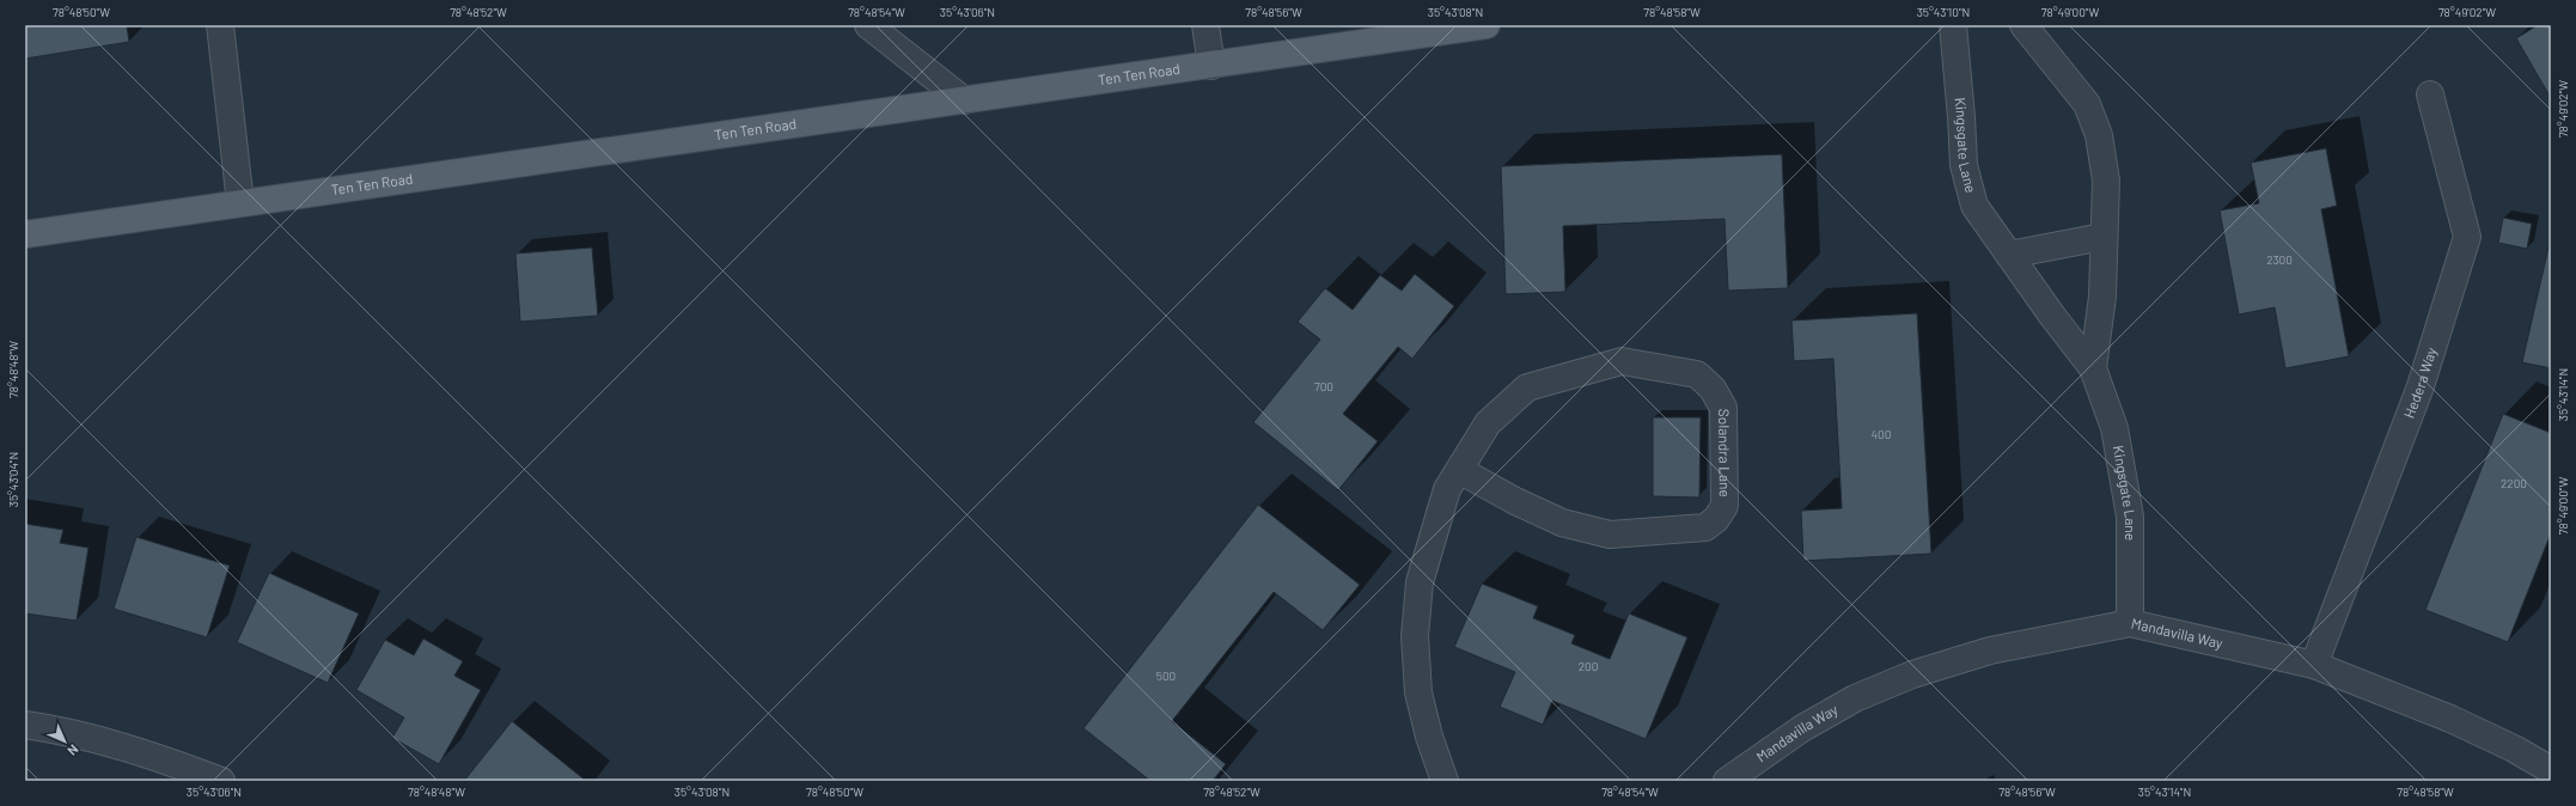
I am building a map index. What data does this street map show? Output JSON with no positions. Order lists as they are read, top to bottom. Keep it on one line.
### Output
{"streets":{"main road":["Ten Ten Road"],"street":["Kingsgate Lane","Hedera Way","Solandra Lane","Mandavilla Way"]},"crossings":[["Kingsgate Lane","Mandavilla Way"],["Hedera Way","Mandavilla Way"]],"house_numbers":["2300","700","400","2200","200","500"],"north":"bottom right","coordinates":["78°48'50\"W","78°48'52\"W","78°48'54\"W","35°43'06\"N","78°48'56\"W","35°43'08\"N","78°48'58\"W","35°43'10\"N","78°49'00\"W","78°49'02\"W","78°48'48\"W","35°43'14\"N","35°43'04\"N"]}
